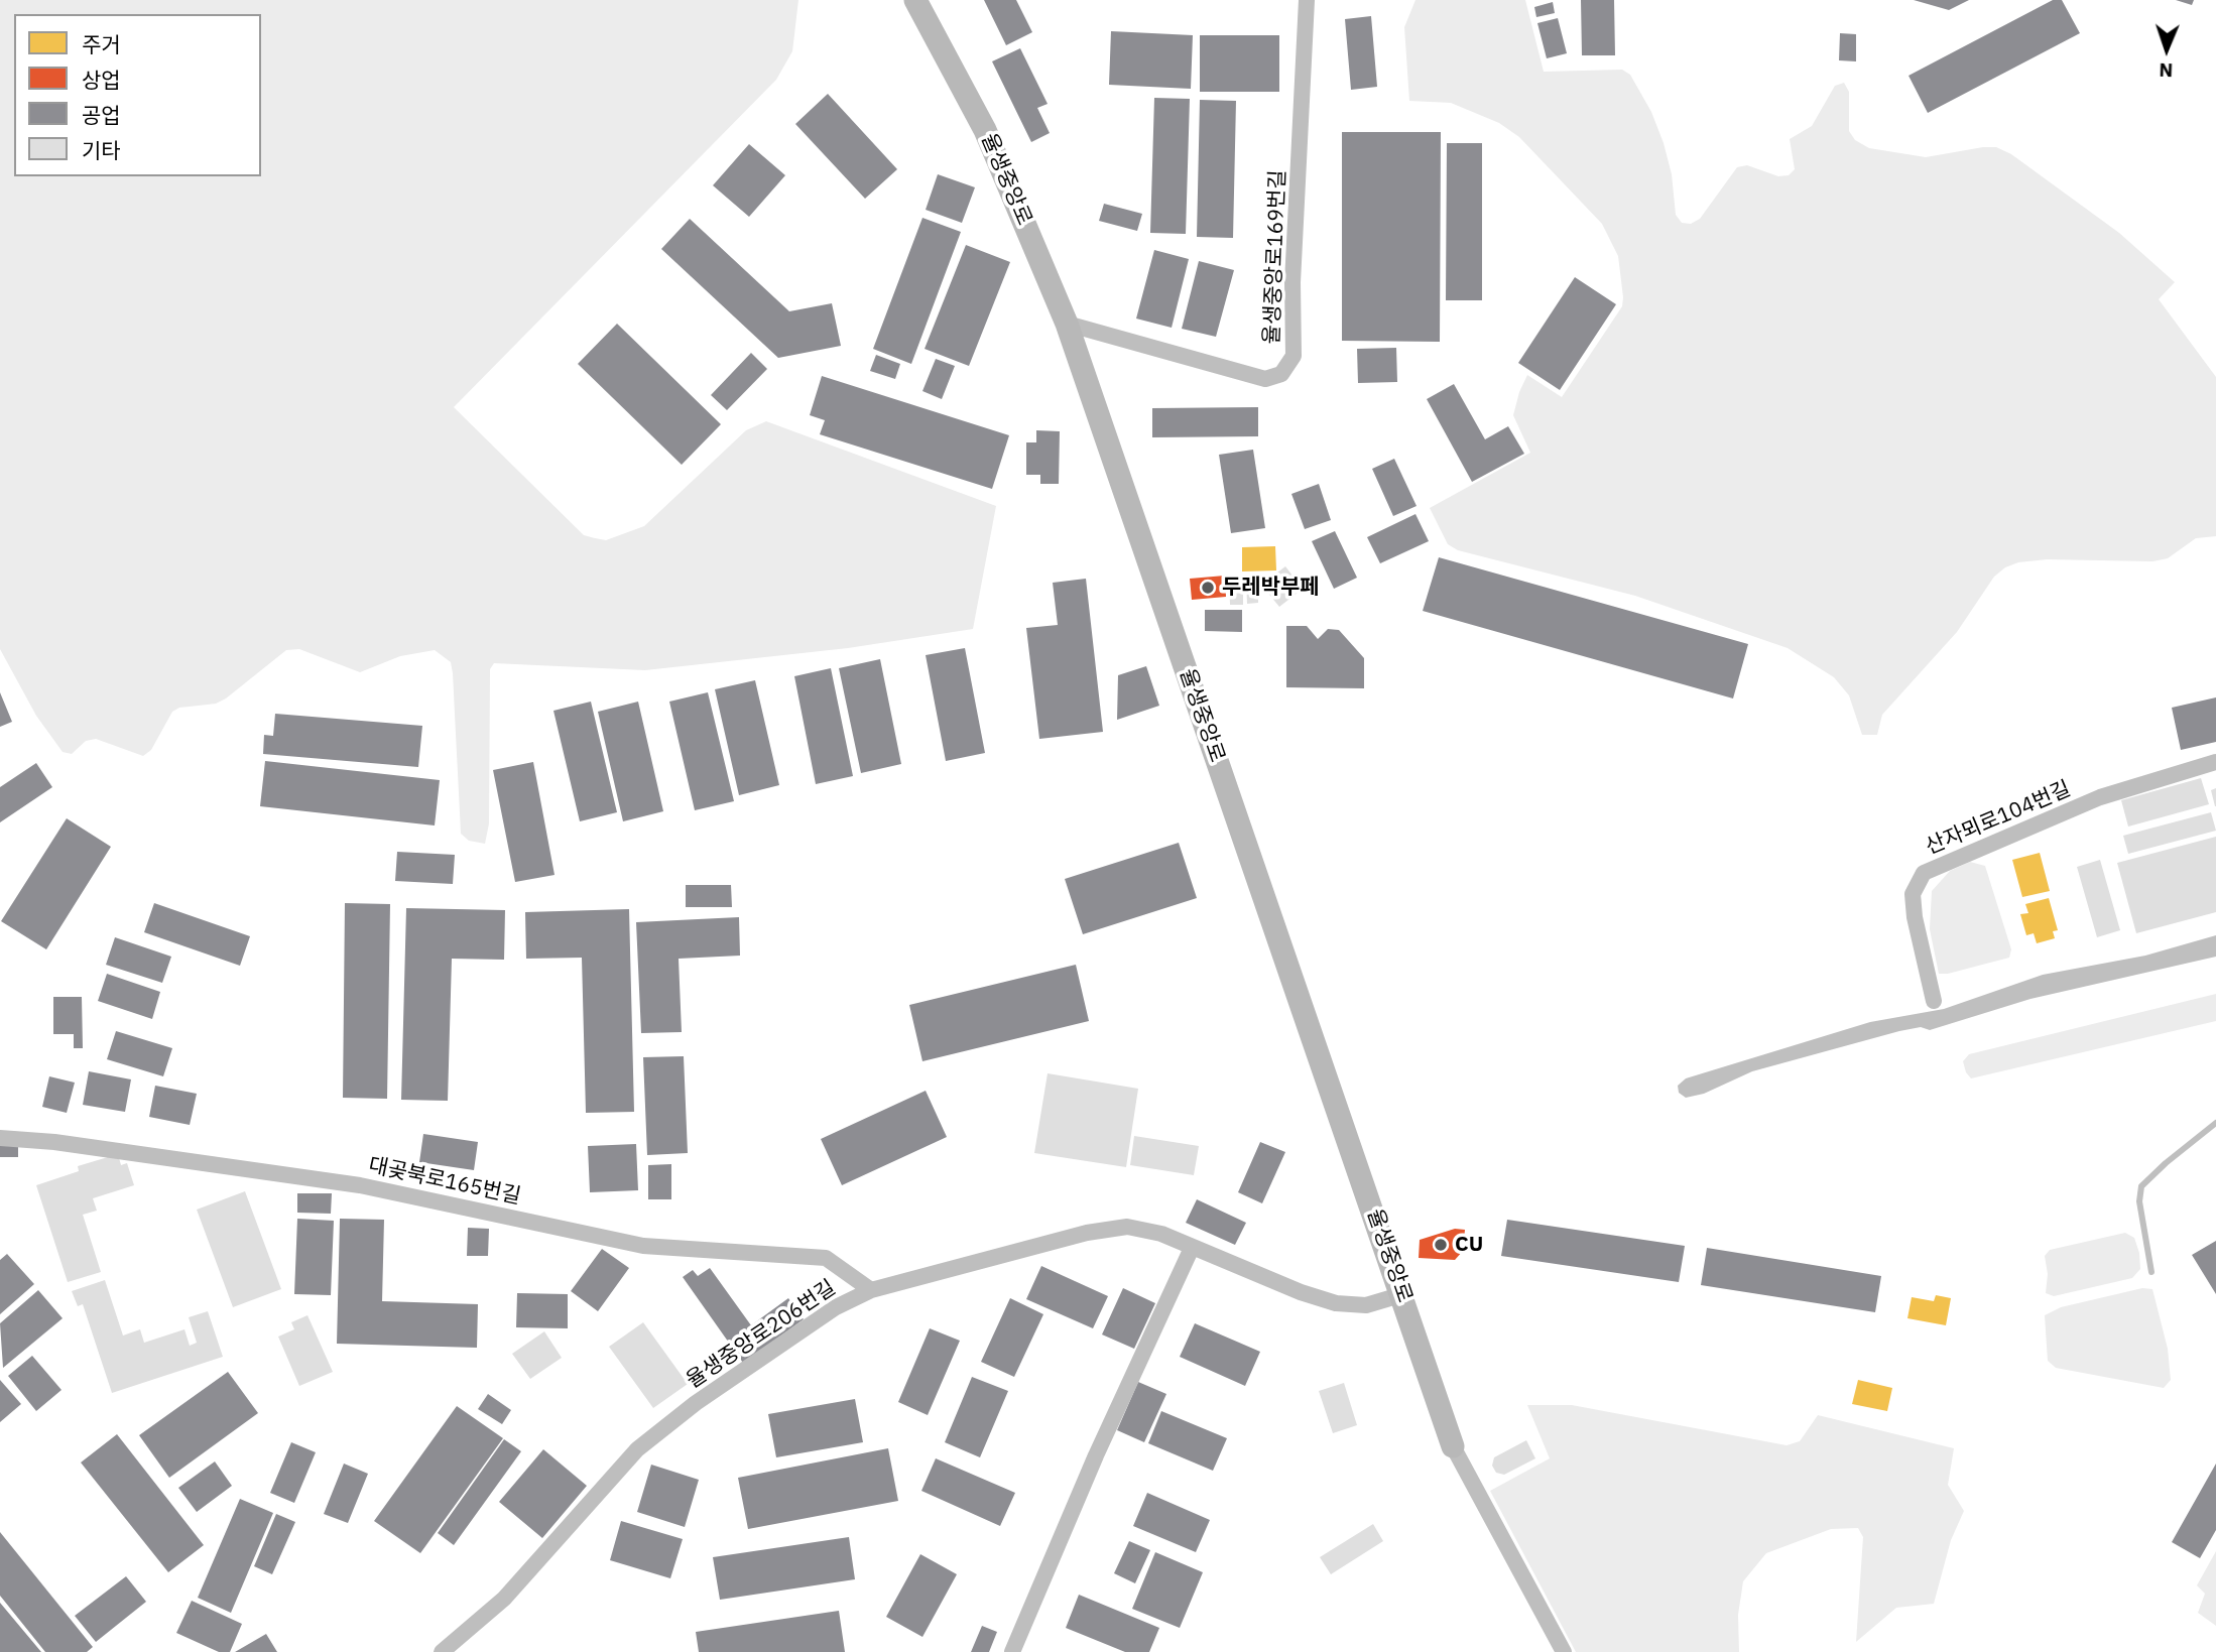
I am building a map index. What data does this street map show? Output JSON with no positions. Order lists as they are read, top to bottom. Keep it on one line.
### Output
{"streets":{"street":["율생중앙로","율생중앙로169번길","산자뫼로104번길","대곶북로165번길","율생중앙로206번길"]},"crossings":[["율생중앙로","율생중앙로169번길"],["율생중앙로","율생중앙로206번길"],["대곶북로165번길","율생중앙로206번길"]],"places":["두레박부페","CU"],"legend":["주거","상업","공업","기타"],"north":"bottom"}
